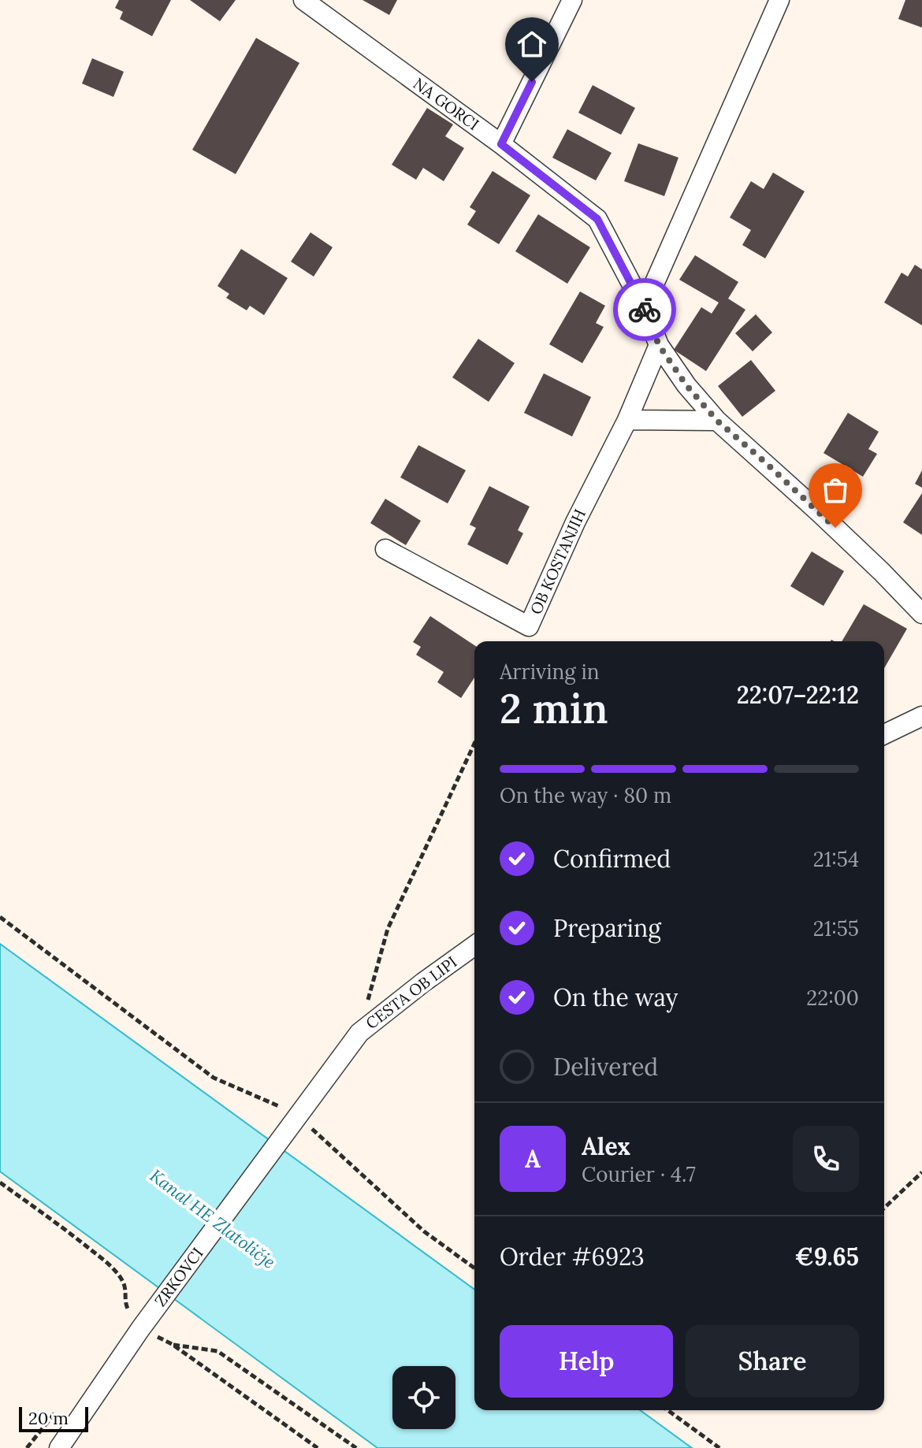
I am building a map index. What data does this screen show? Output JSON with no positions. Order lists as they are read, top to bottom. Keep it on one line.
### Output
{"streets":{"street":["NA GORCI","OB KOSTANJIH","CESTA OB LIPI","ZRKOVCI"]},"crossings":[["NA GORCI","OB KOSTANJIH"],["CESTA OB LIPI","ZRKOVCI"]],"water":["Kanal HE Zlatoličje"],"scale_bar":"20 m","page":{"heading":["2 min","Arriving in","22:07–22:12"],"panel":["Alex","Courier · 4.7","Order #6923","€9.65"],"bar":"On the way · 80 m","list":[["Confirmed","21:54"],["Preparing","21:55"],["On the way","22:00"],"Delivered"],"round":"A","buttons":["Help","Share"],"scale":"20 m"}}
